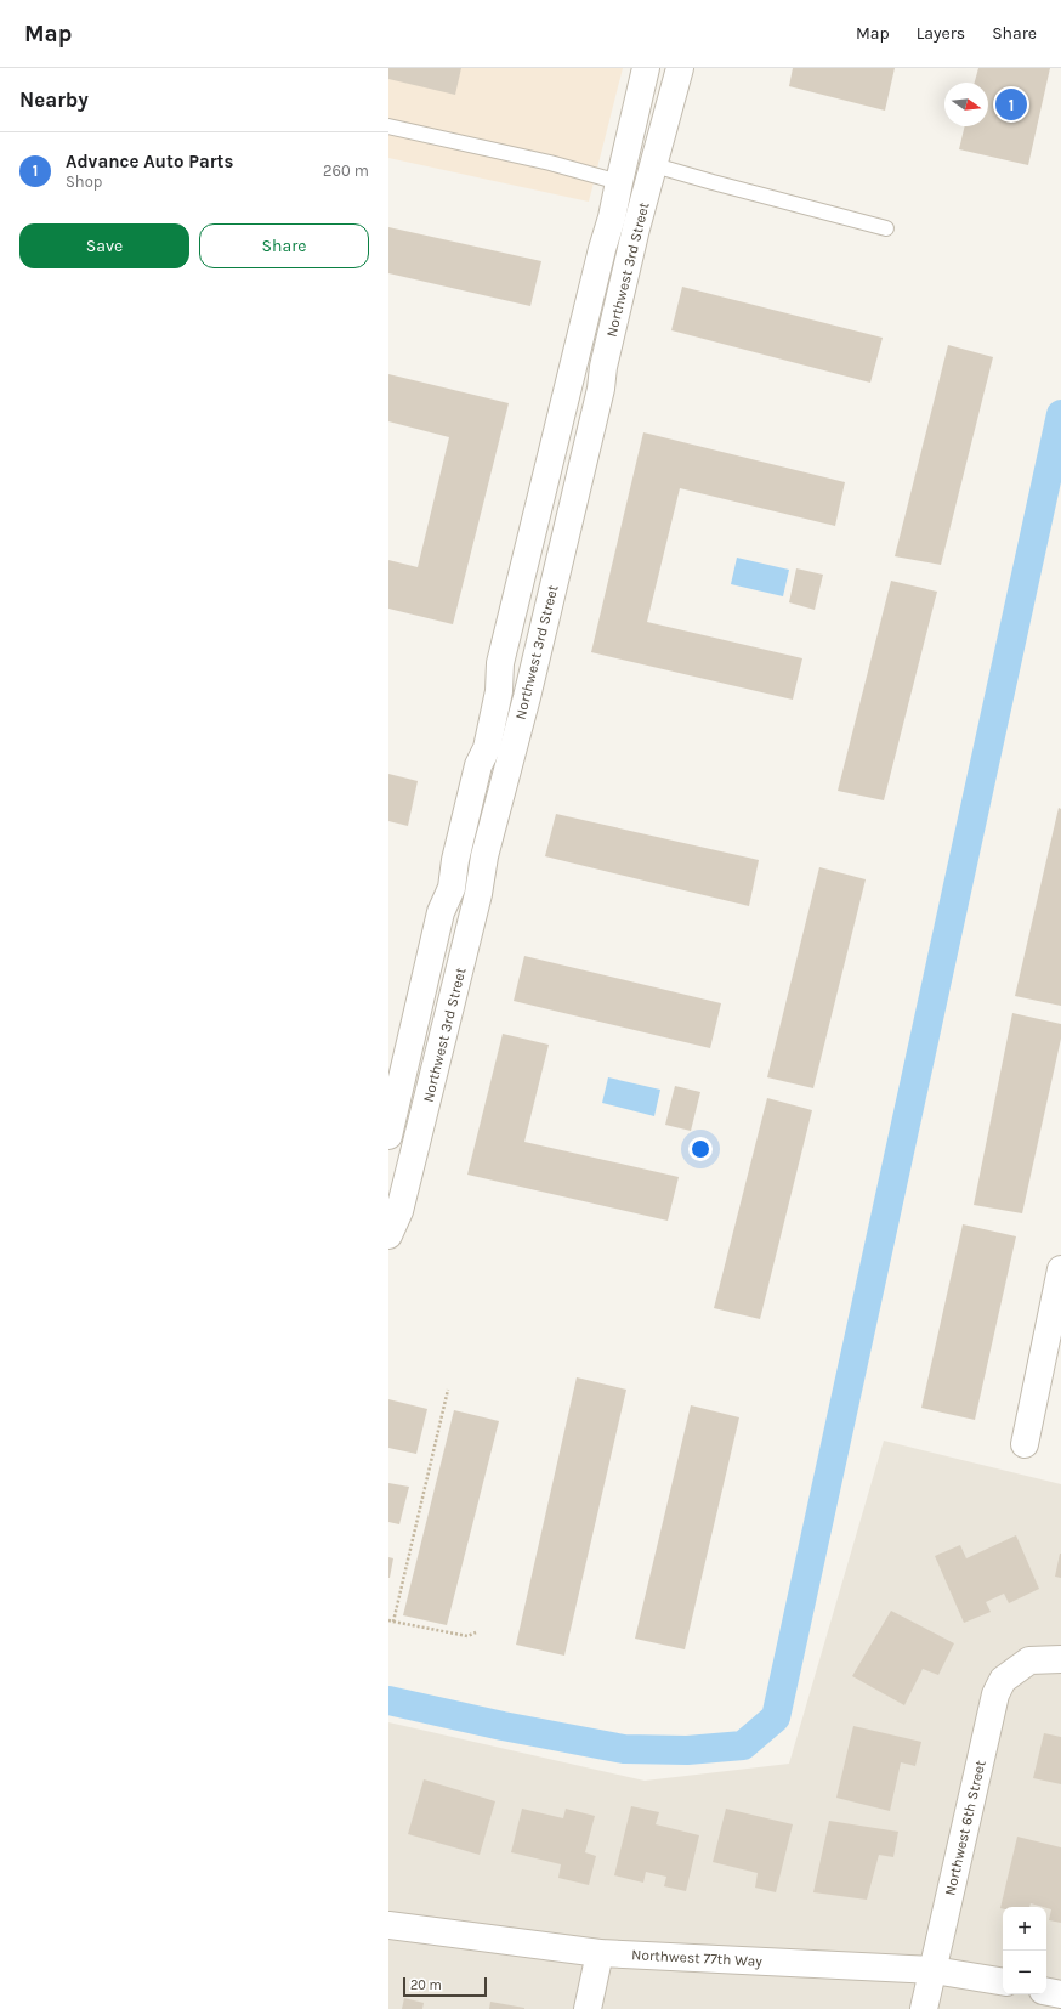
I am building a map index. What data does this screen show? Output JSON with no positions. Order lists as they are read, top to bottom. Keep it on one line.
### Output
{"streets":{"street":["Northwest 3rd Street","Northwest 6th Street","Northwest 77th Way"]},"crossings":[["Northwest 6th Street","Northwest 77th Way"]],"scale_bar":"20 m","north":"right","page":{"header":"Map","nav":["Map","Layers","Share"],"heading":"Nearby","pins":"1","list":[{"mark":"1","name":"Advance Auto Parts","note":"Shop","value":"260 m"}],"buttons":["Save","Share"],"map_buttons":["+","−"],"scale":"20 m"}}
